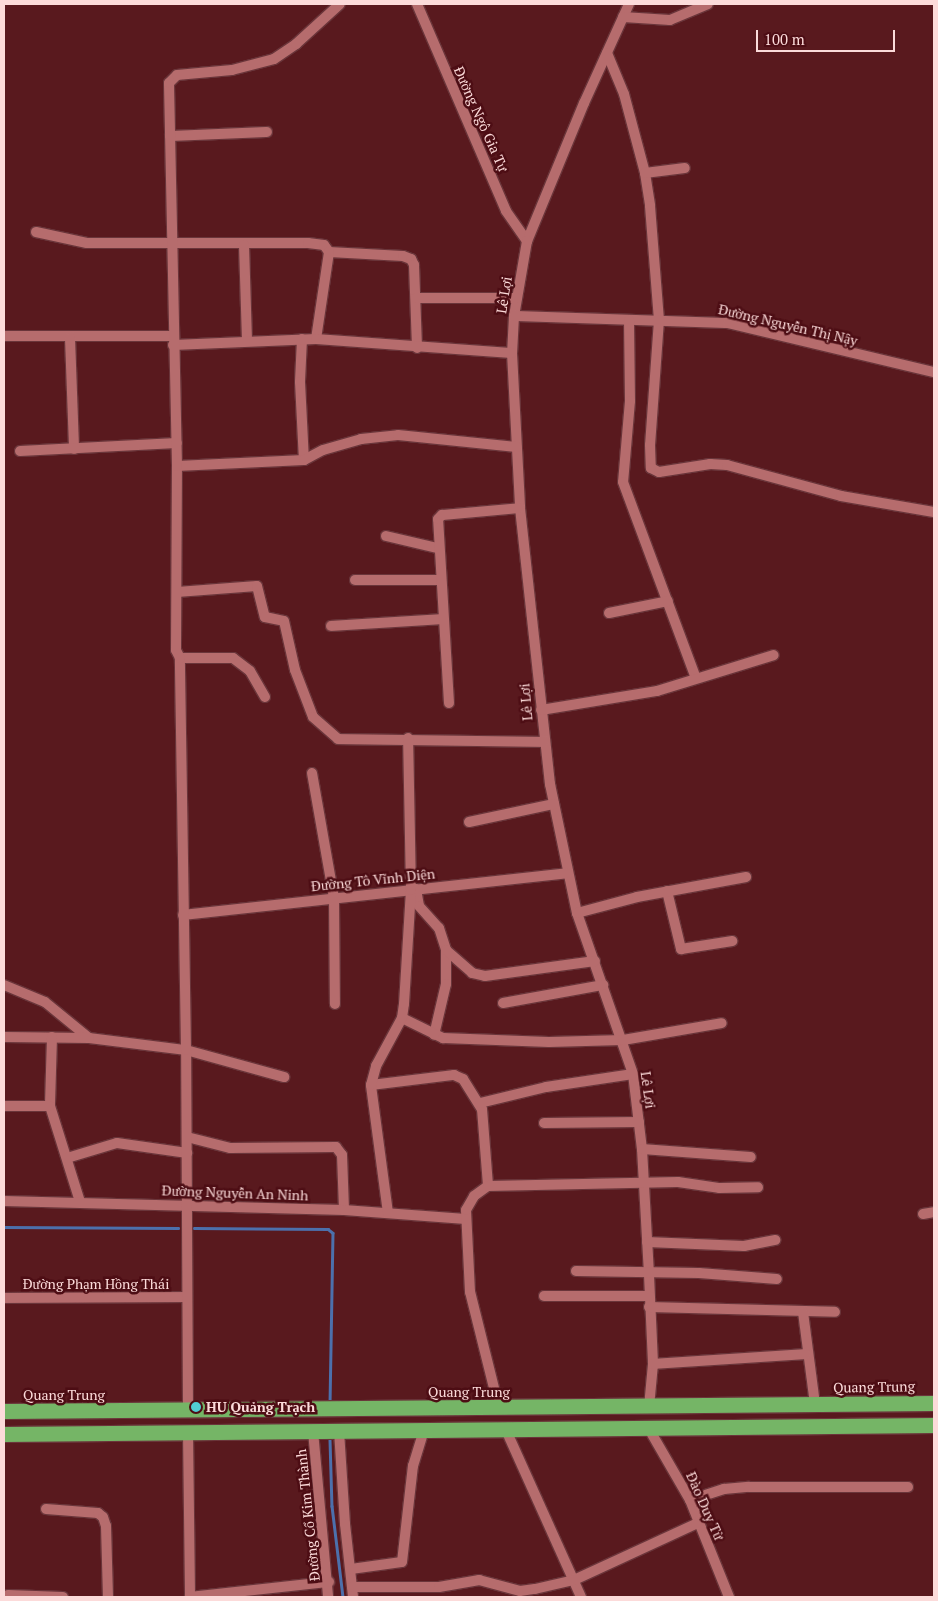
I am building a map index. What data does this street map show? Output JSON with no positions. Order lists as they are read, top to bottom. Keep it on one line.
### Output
{"streets":{"highway":["Quang Trung"],"street":["Đường Ngô Gia Tự","Lê Lợi","Đường Nguyễn Thị Nậy","Đường Tô Vĩnh Diện","Đường Nguyễn An Ninh","Đường Phạm Hồng Thái","Đào Duy Từ","Đường Cổ Kim Thành"]},"crossings":[["Đường Ngô Gia Tự","Lê Lợi"],["Lê Lợi","Đường Nguyễn Thị Nậy"],["Lê Lợi","Đường Tô Vĩnh Diện"],["Lê Lợi","Quang Trung"]],"places":["HU Quảng Trạch"],"scale_bar":"100 m"}
